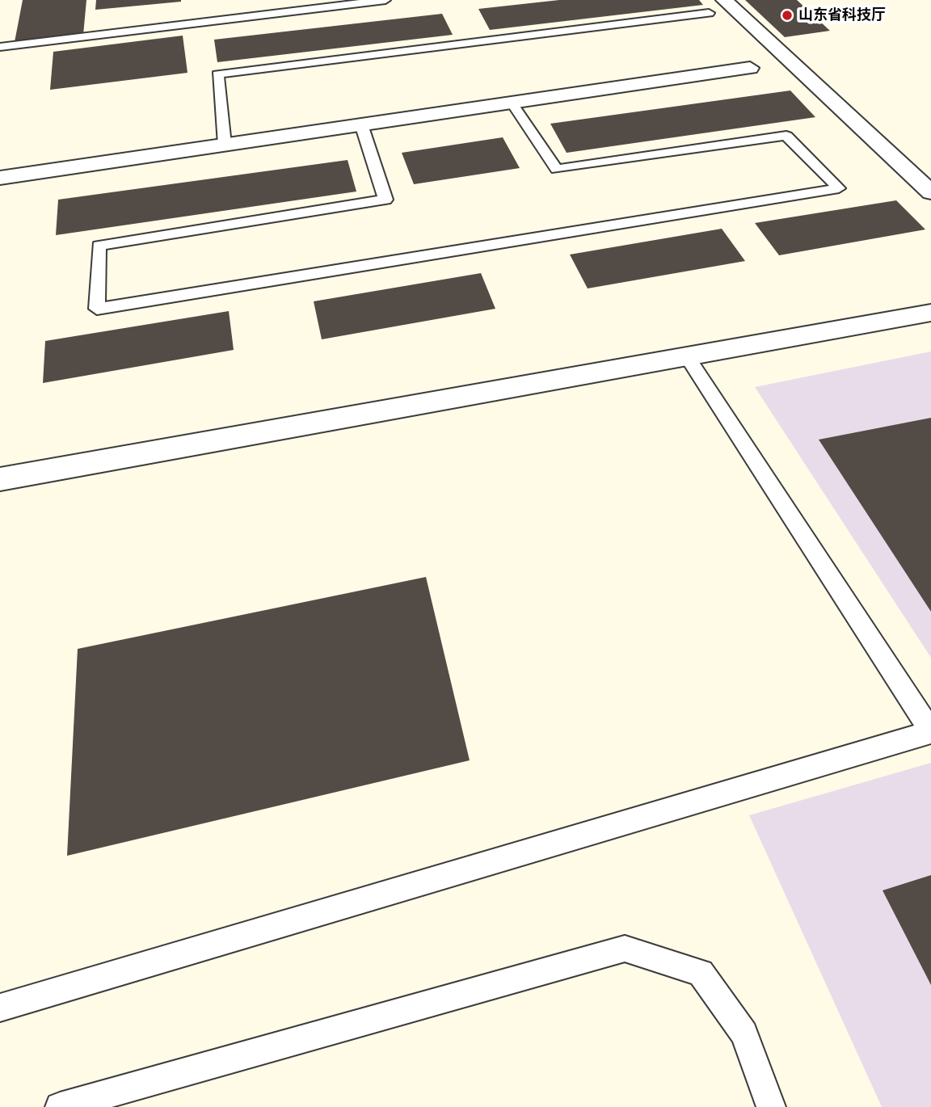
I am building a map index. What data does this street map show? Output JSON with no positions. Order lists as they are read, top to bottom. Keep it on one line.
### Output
{"places":["山东省科技厅"]}
